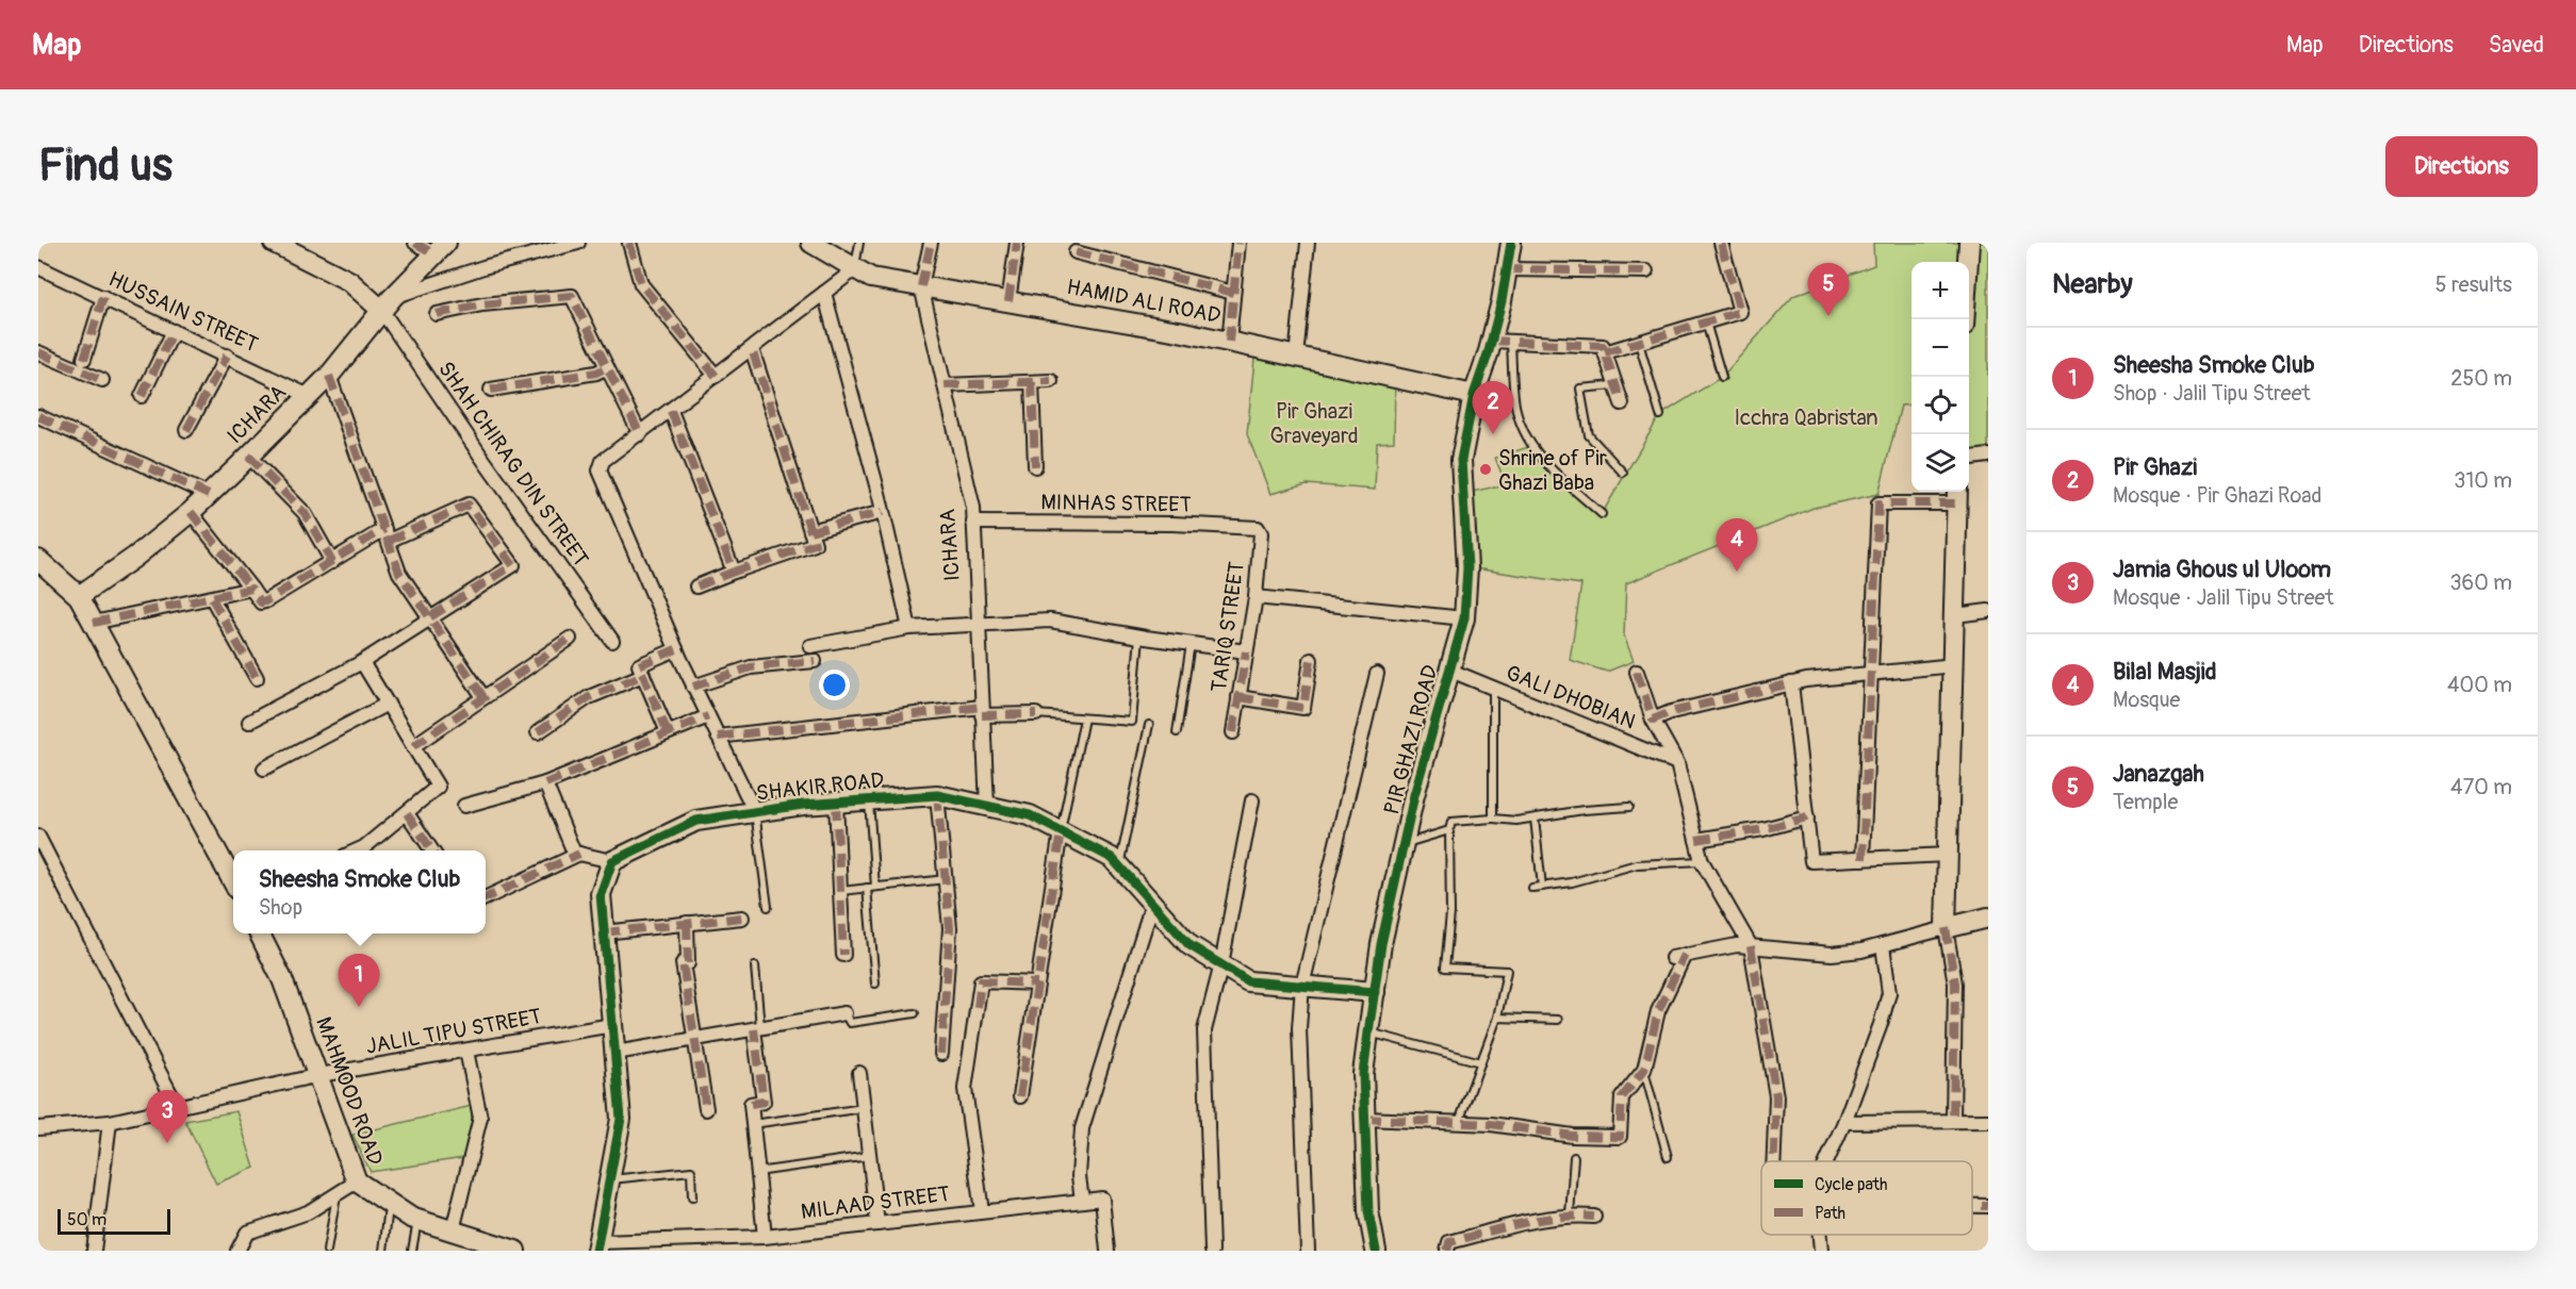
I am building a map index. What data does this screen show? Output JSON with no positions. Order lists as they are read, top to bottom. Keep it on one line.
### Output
{"streets":{"street":["HAMID ALI ROAD","HUSSAIN STREET","ICHARA","SHAH CHIRAG DIN STREET","MINHAS STREET","TARIQ STREET","GALI DHOBIAN","PIR GHAZI ROAD","SHAKIR ROAD","JALIL TIPU STREET","MAHMOOD ROAD","MILAAD STREET"]},"crossings":[["HAMID ALI ROAD","ICHARA"],["HAMID ALI ROAD","PIR GHAZI ROAD"],["HUSSAIN STREET","ICHARA"],["ICHARA","SHAH CHIRAG DIN STREET"],["ICHARA","MINHAS STREET"],["ICHARA","SHAKIR ROAD"],["MINHAS STREET","TARIQ STREET"],["GALI DHOBIAN","PIR GHAZI ROAD"],["PIR GHAZI ROAD","SHAKIR ROAD"],["JALIL TIPU STREET","MAHMOOD ROAD"]],"parks":["Pir Ghazi Graveyard","Icchra Qabristan"],"places":["Shrine of Pir Ghazi Baba"],"legend":["Cycle path","Path"],"scale_bar":"50 m","page":{"header":"Map","nav":["Map","Directions","Saved"],"buttons":"Directions","title":"Find us","heading":["Nearby","5 results"],"map_buttons":["+","−"],"pins":["5","2","4","1","3"],"list":[{"mark":"1","name":"Sheesha Smoke Club","note":"Shop · Jalil Tipu Street","value":"250 m"},{"mark":"2","name":"Pir Ghazi","note":"Mosque · Pir Ghazi Road","value":"310 m"},{"mark":"3","name":"Jamia Ghous ul Uloom","note":"Mosque · Jalil Tipu Street","value":"360 m"},{"mark":"4","name":"Bilal Masjid","note":"Mosque","value":"400 m"},{"mark":"5","name":"Janazgah","note":"Temple","value":"470 m"}],"popup":["Sheesha Smoke Club","Shop"],"scale":"50 m"}}
